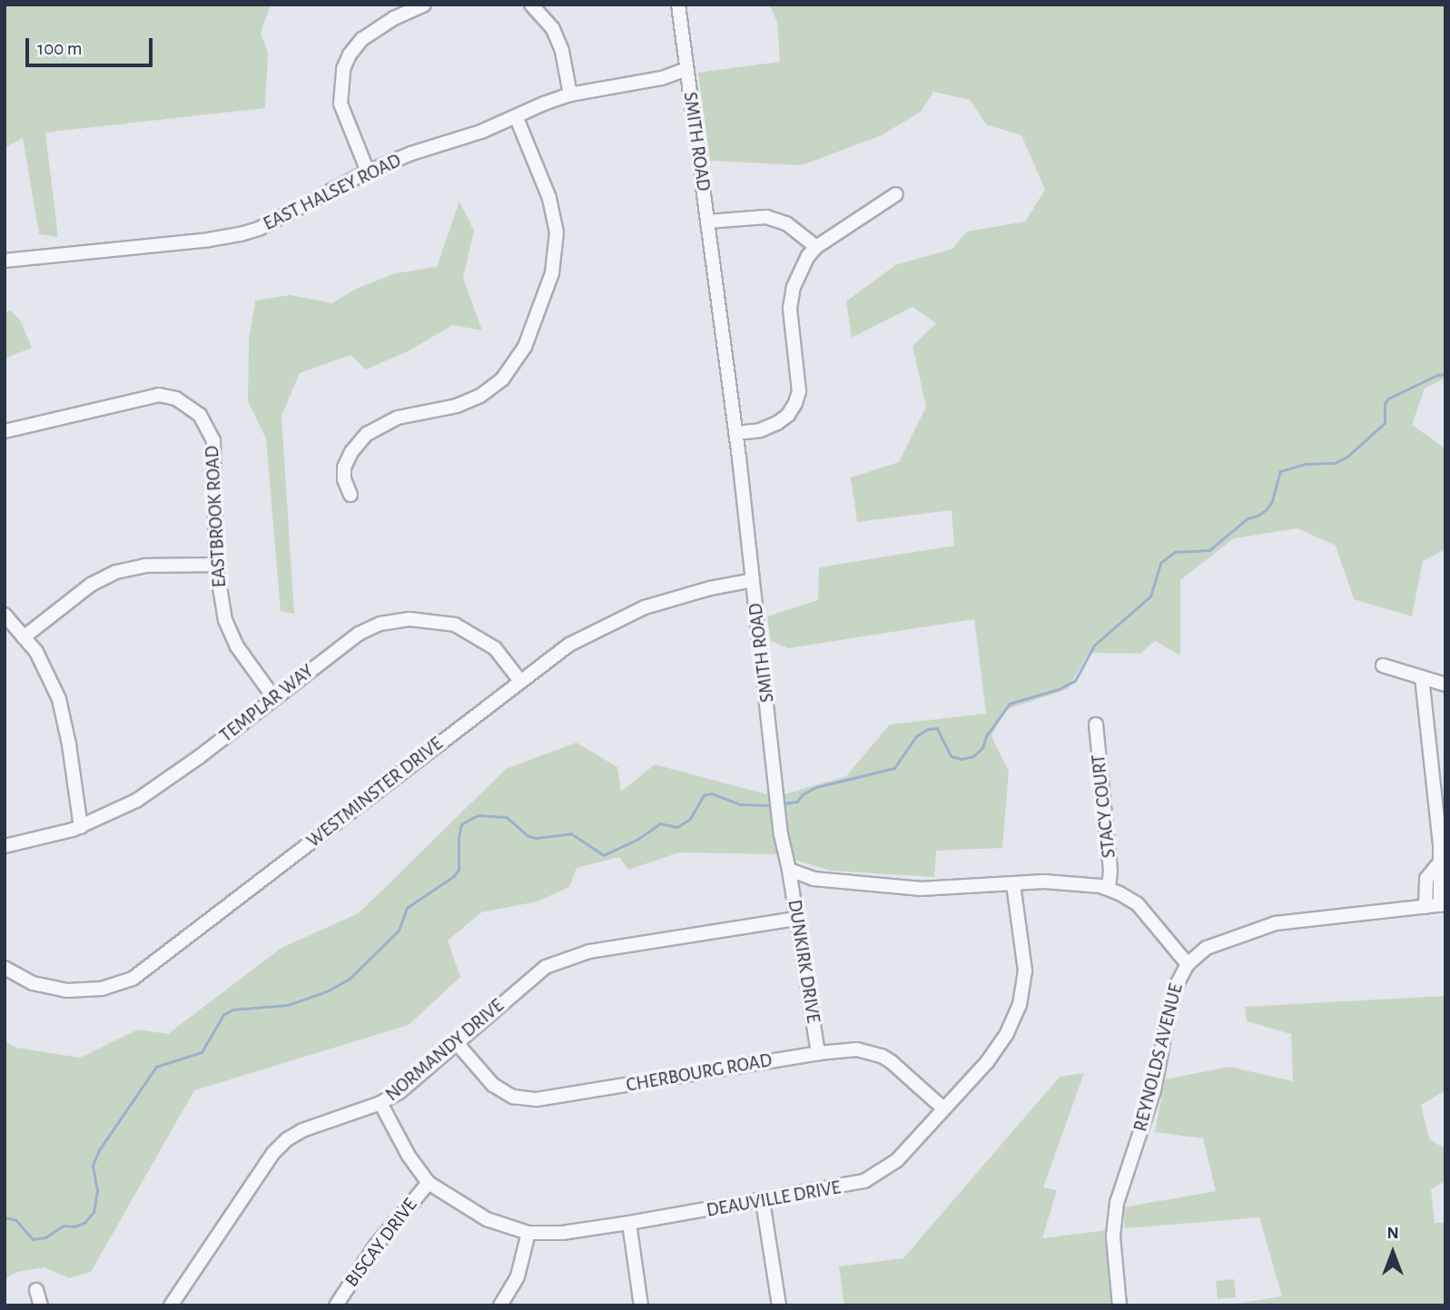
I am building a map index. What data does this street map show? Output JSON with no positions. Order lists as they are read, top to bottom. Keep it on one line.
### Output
{"streets":{"street":["SMITH ROAD","EAST HALSEY ROAD","EASTBROOK ROAD","TEMPLAR WAY","WESTMINSTER DRIVE","STACY COURT","DUNKIRK DRIVE","NORMANDY DRIVE","REYNOLDS AVENUE","CHERBOURG ROAD","DEAUVILLE DRIVE","BISCAY DRIVE"]},"crossings":[["SMITH ROAD","EAST HALSEY ROAD"],["SMITH ROAD","WESTMINSTER DRIVE"],["SMITH ROAD","DUNKIRK DRIVE"],["EASTBROOK ROAD","TEMPLAR WAY"],["TEMPLAR WAY","WESTMINSTER DRIVE"],["DUNKIRK DRIVE","NORMANDY DRIVE"],["DUNKIRK DRIVE","CHERBOURG ROAD"],["NORMANDY DRIVE","CHERBOURG ROAD"],["NORMANDY DRIVE","DEAUVILLE DRIVE"],["CHERBOURG ROAD","DEAUVILLE DRIVE"],["DEAUVILLE DRIVE","BISCAY DRIVE"]],"scale_bar":"100 m","north":"top"}
